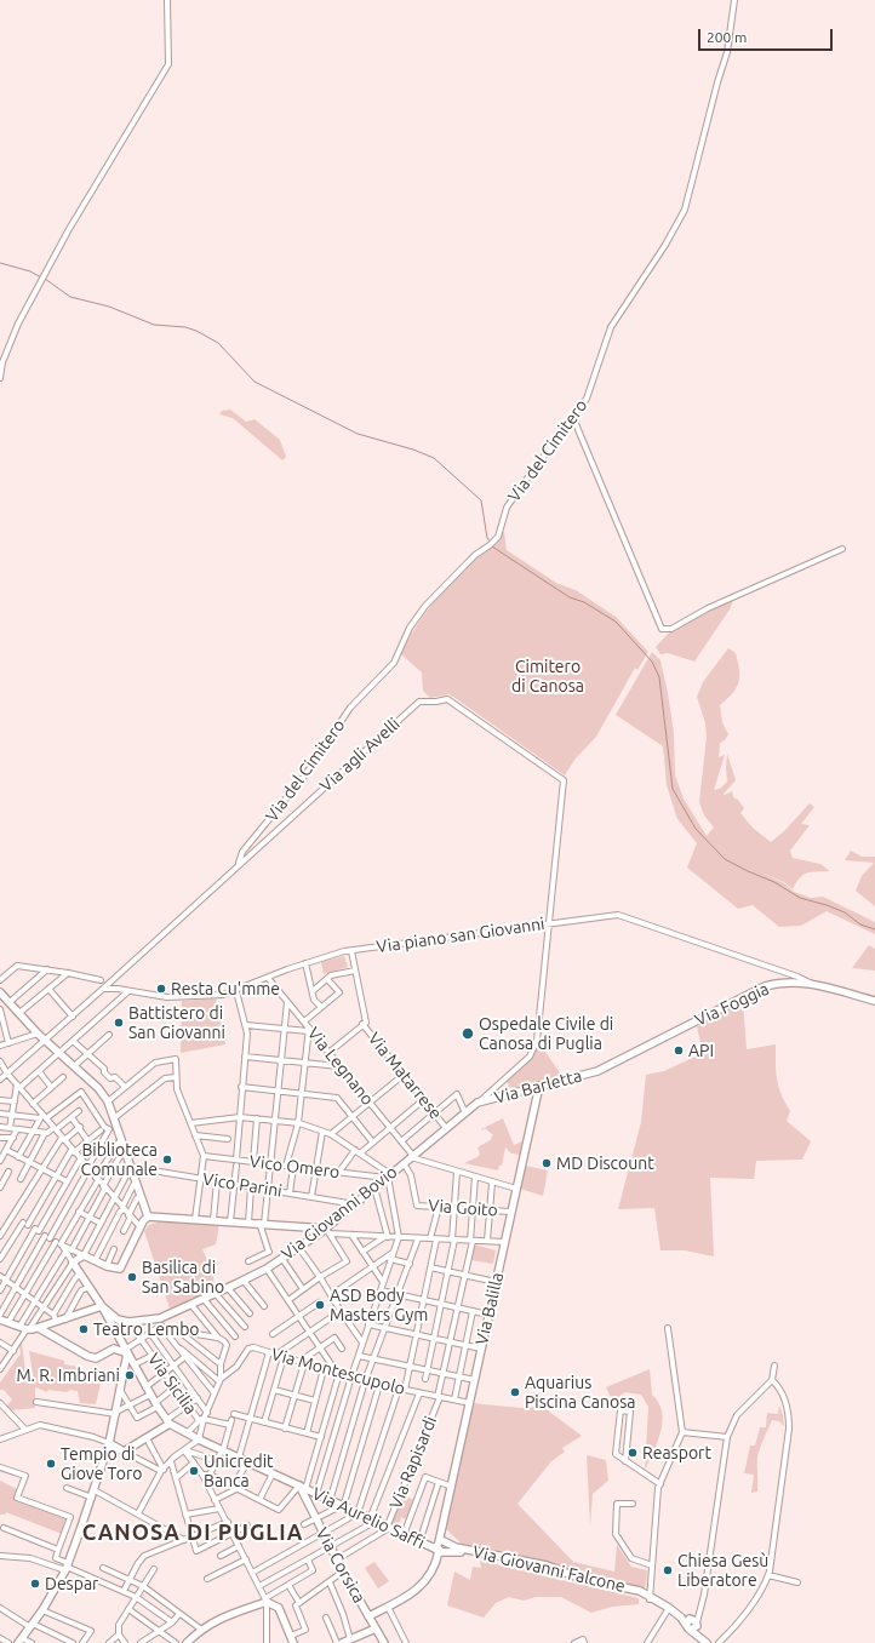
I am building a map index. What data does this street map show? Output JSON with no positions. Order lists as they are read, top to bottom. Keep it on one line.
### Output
{"streets":{"street":["Via del Cimitero","Via agli Avelli","Via piano san Giovanni","Via Foggia","Via Legnano","Via Matarrese","Via Barletta","Vico Omero","Vico Parini","Via Goito","Via Giovanni Bovio","Via Balilla","Via Montescupolo","Via Sicilia","Via Rapisardi","Via Aurelio Saffi","Via Corsica","Via Giovanni Falcone"]},"crossings":[["Via del Cimitero","Via agli Avelli"],["Via agli Avelli","Via piano san Giovanni"],["Via piano san Giovanni","Via Foggia"],["Via piano san Giovanni","Via Legnano"],["Via Foggia","Via Barletta"],["Via Legnano","Via Giovanni Bovio"],["Via Matarrese","Via Giovanni Bovio"],["Via Barletta","Via Giovanni Bovio"],["Via Barletta","Via Balilla"],["Vico Omero","Via Giovanni Bovio"],["Vico Parini","Via Giovanni Bovio"],["Via Goito","Via Giovanni Bovio"],["Via Goito","Via Balilla"],["Via Goito","Via Rapisardi"],["Via Giovanni Bovio","Via Sicilia"],["Via Balilla","Via Montescupolo"],["Via Balilla","Via Aurelio Saffi"],["Via Balilla","Via Corsica"],["Via Balilla","Via Giovanni Falcone"],["Via Montescupolo","Via Rapisardi"],["Via Rapisardi","Via Aurelio Saffi"],["Via Aurelio Saffi","Via Corsica"],["Via Aurelio Saffi","Via Giovanni Falcone"]],"districts":["CANOSA DI PUGLIA"],"parks":["Cimitero di Canosa"],"places":["Resta Cu'mme","Battistero di San Giovanni","Ospedale Civile di Canosa di Puglia","API","Biblioteca Comunale","MD Discount","Basilica di San Sabino","ASD Body Masters Gym","Teatro Lembo","M. R. Imbriani","Aquarius Piscina Canosa","Reasport","Tempio di Giove Toro","Unicredit Banca","Chiesa Gesù Liberatore","Despar"],"scale_bar":"200 m"}
